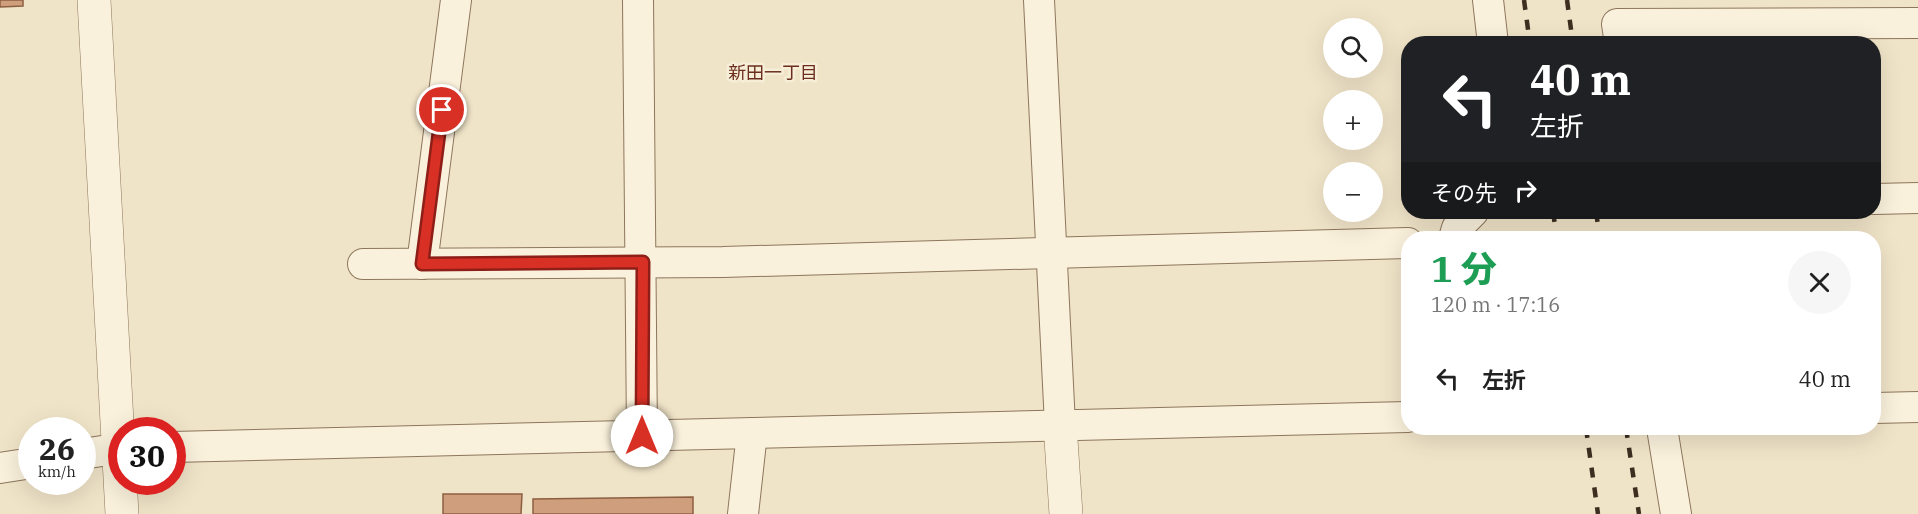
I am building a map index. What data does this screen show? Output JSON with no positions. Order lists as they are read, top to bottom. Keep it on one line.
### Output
{"districts":["新田一丁目"],"page":{"map_buttons":["+","−"],"turn":["40 m","左折"],"then":"その先","heading":["1 分","120 m · 17:16"],"list":[{"name":"左折","value":"40 m"}],"speed":"26 km/h","limit":"30"}}
